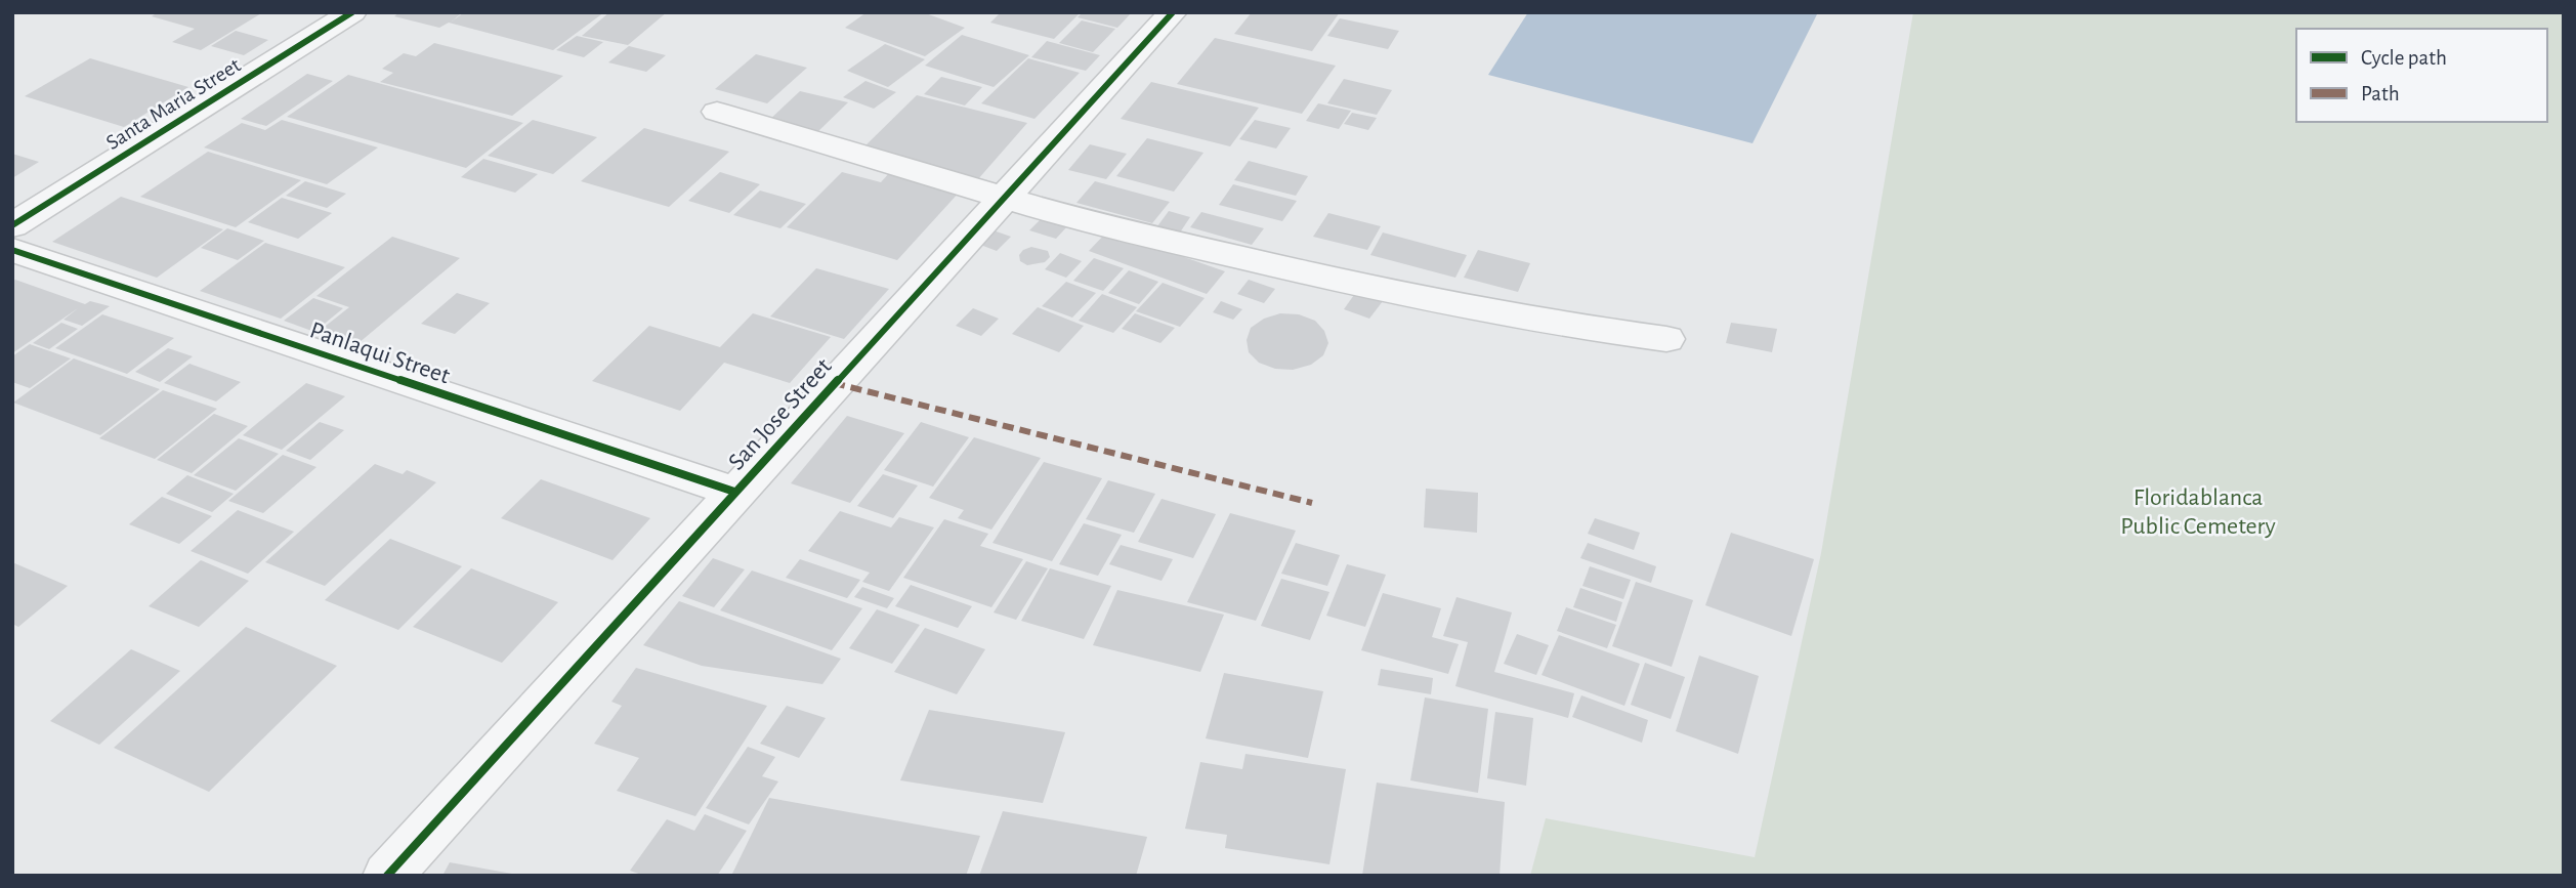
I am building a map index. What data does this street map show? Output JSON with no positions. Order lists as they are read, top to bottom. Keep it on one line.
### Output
{"streets":{"street":["Santa Maria Street","Panlaqui Street","San Jose Street"]},"crossings":[["Panlaqui Street","San Jose Street"]],"parks":["Floridablanca Public Cemetery"],"legend":["Cycle path","Path"]}
